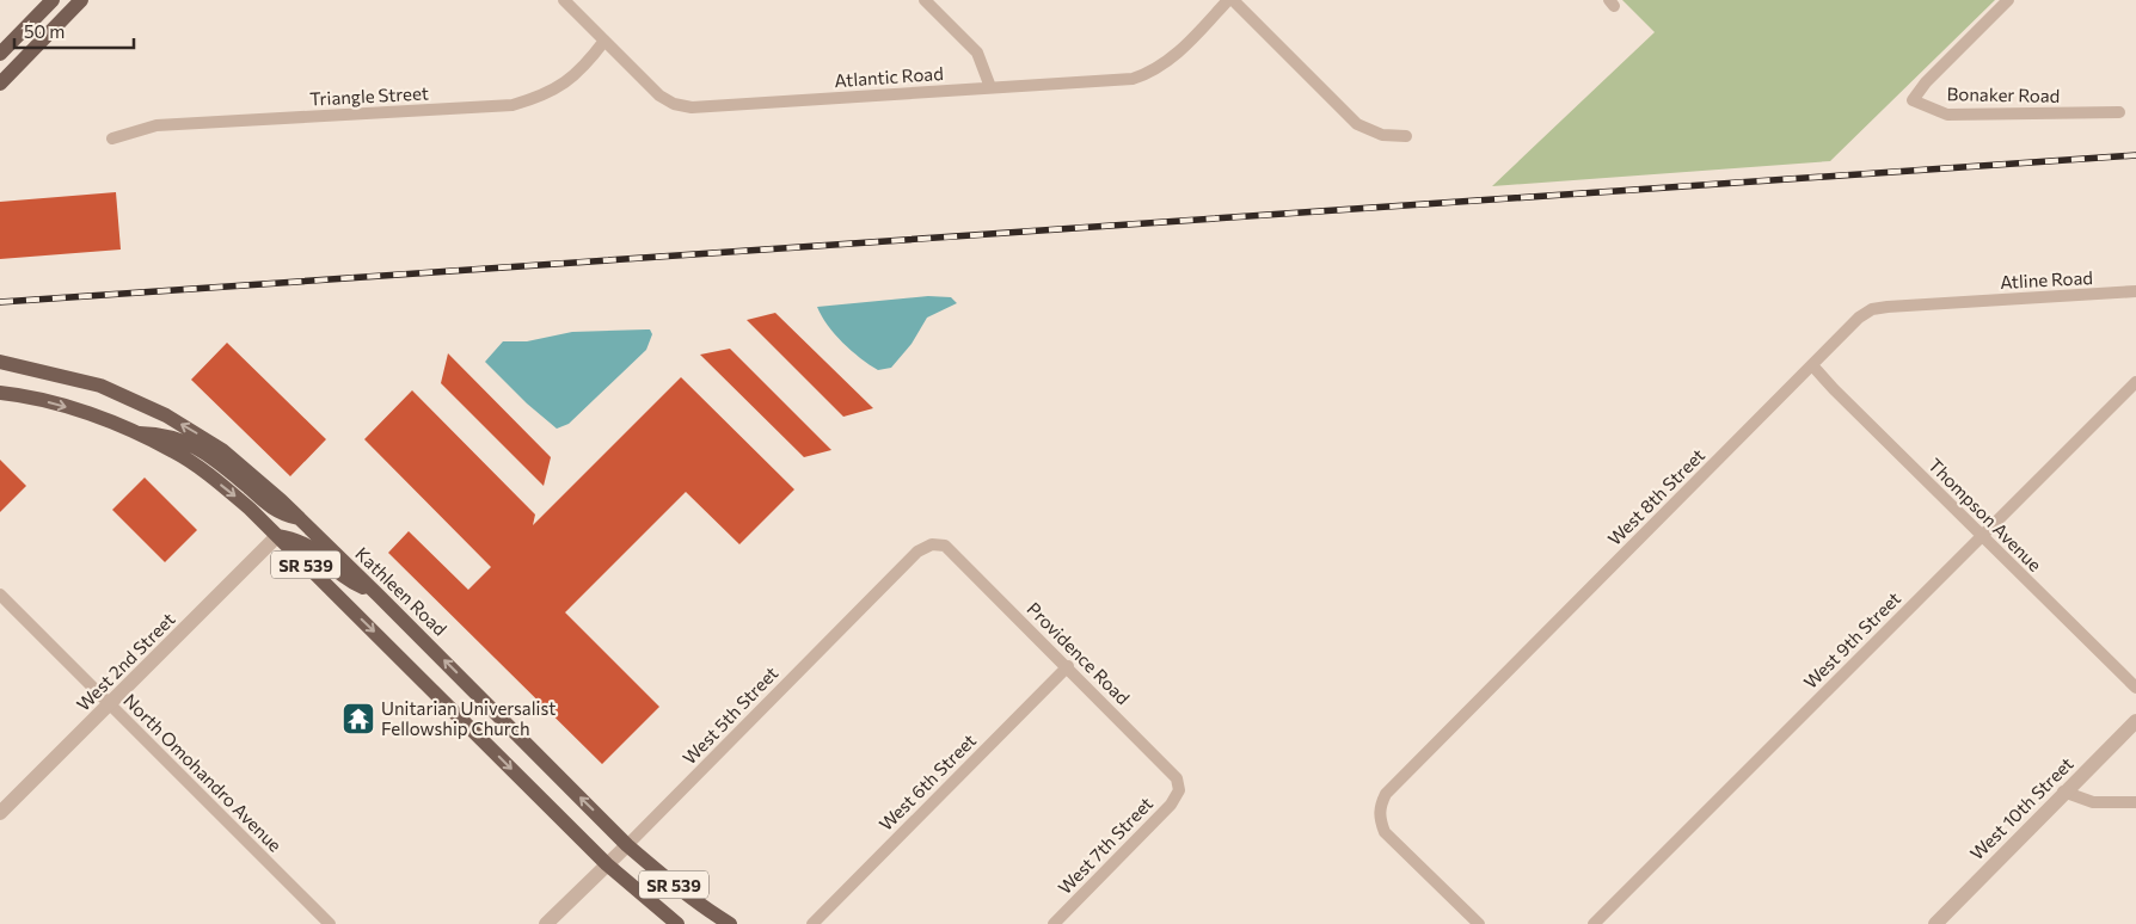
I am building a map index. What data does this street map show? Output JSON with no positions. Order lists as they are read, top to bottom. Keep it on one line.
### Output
{"streets":{"main road":["SR 539","Kathleen Road"],"street":["Atlantic Road","Bonaker Road","Triangle Street","Atline Road","West 8th Street","Thompson Avenue","West 9th Street","Providence Road","West 2nd Street","West 5th Street","North Omohandro Avenue","West 6th Street","West 10th Street","West 7th Street"]},"crossings":[["Atlantic Road","Triangle Street"],["Atline Road","West 8th Street"],["West 8th Street","Thompson Avenue"],["Thompson Avenue","West 9th Street"],["SR 539","West 2nd Street"],["SR 539","West 5th Street"],["Kathleen Road","West 5th Street"],["Providence Road","West 5th Street"],["Providence Road","West 6th Street"],["Providence Road","West 7th Street"],["West 2nd Street","North Omohandro Avenue"]],"places":{"temple":["Unitarian Universalist Fellowship Church"]},"scale_bar":"50 m"}
